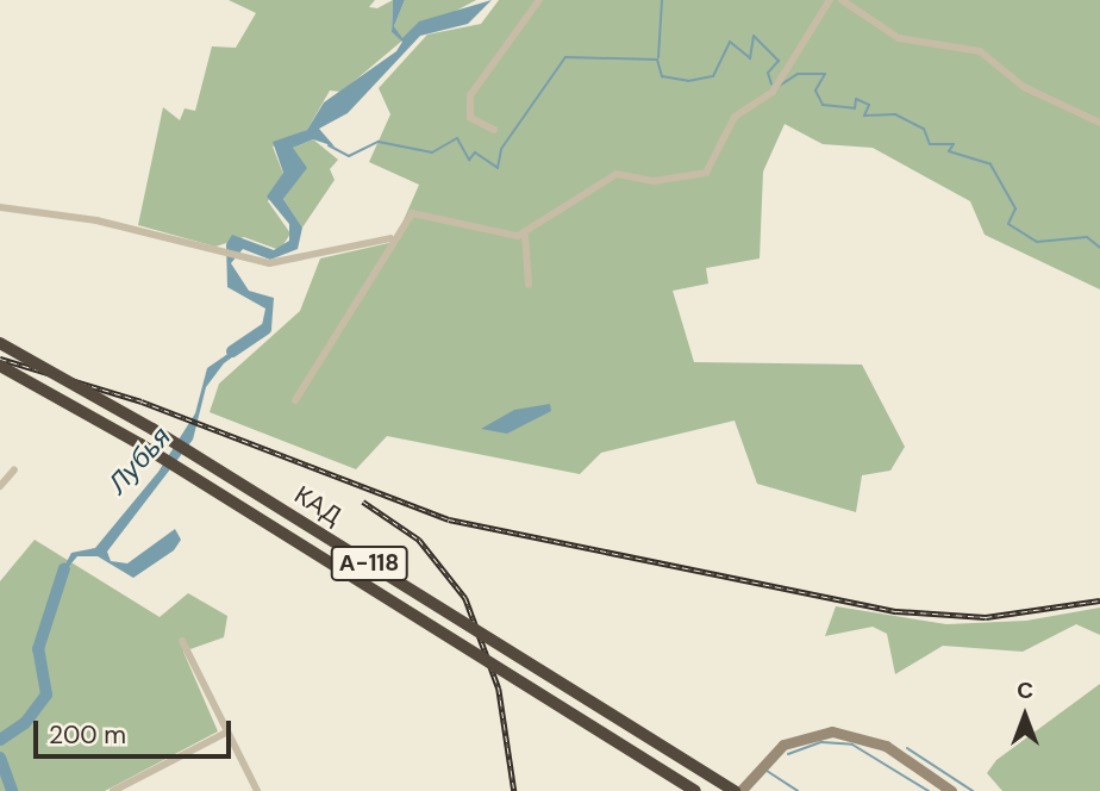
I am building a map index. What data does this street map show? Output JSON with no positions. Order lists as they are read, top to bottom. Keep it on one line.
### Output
{"streets":{"highway":["КАД","А-118"]},"water":["Лубья"],"scale_bar":"200 m","north":"top"}
